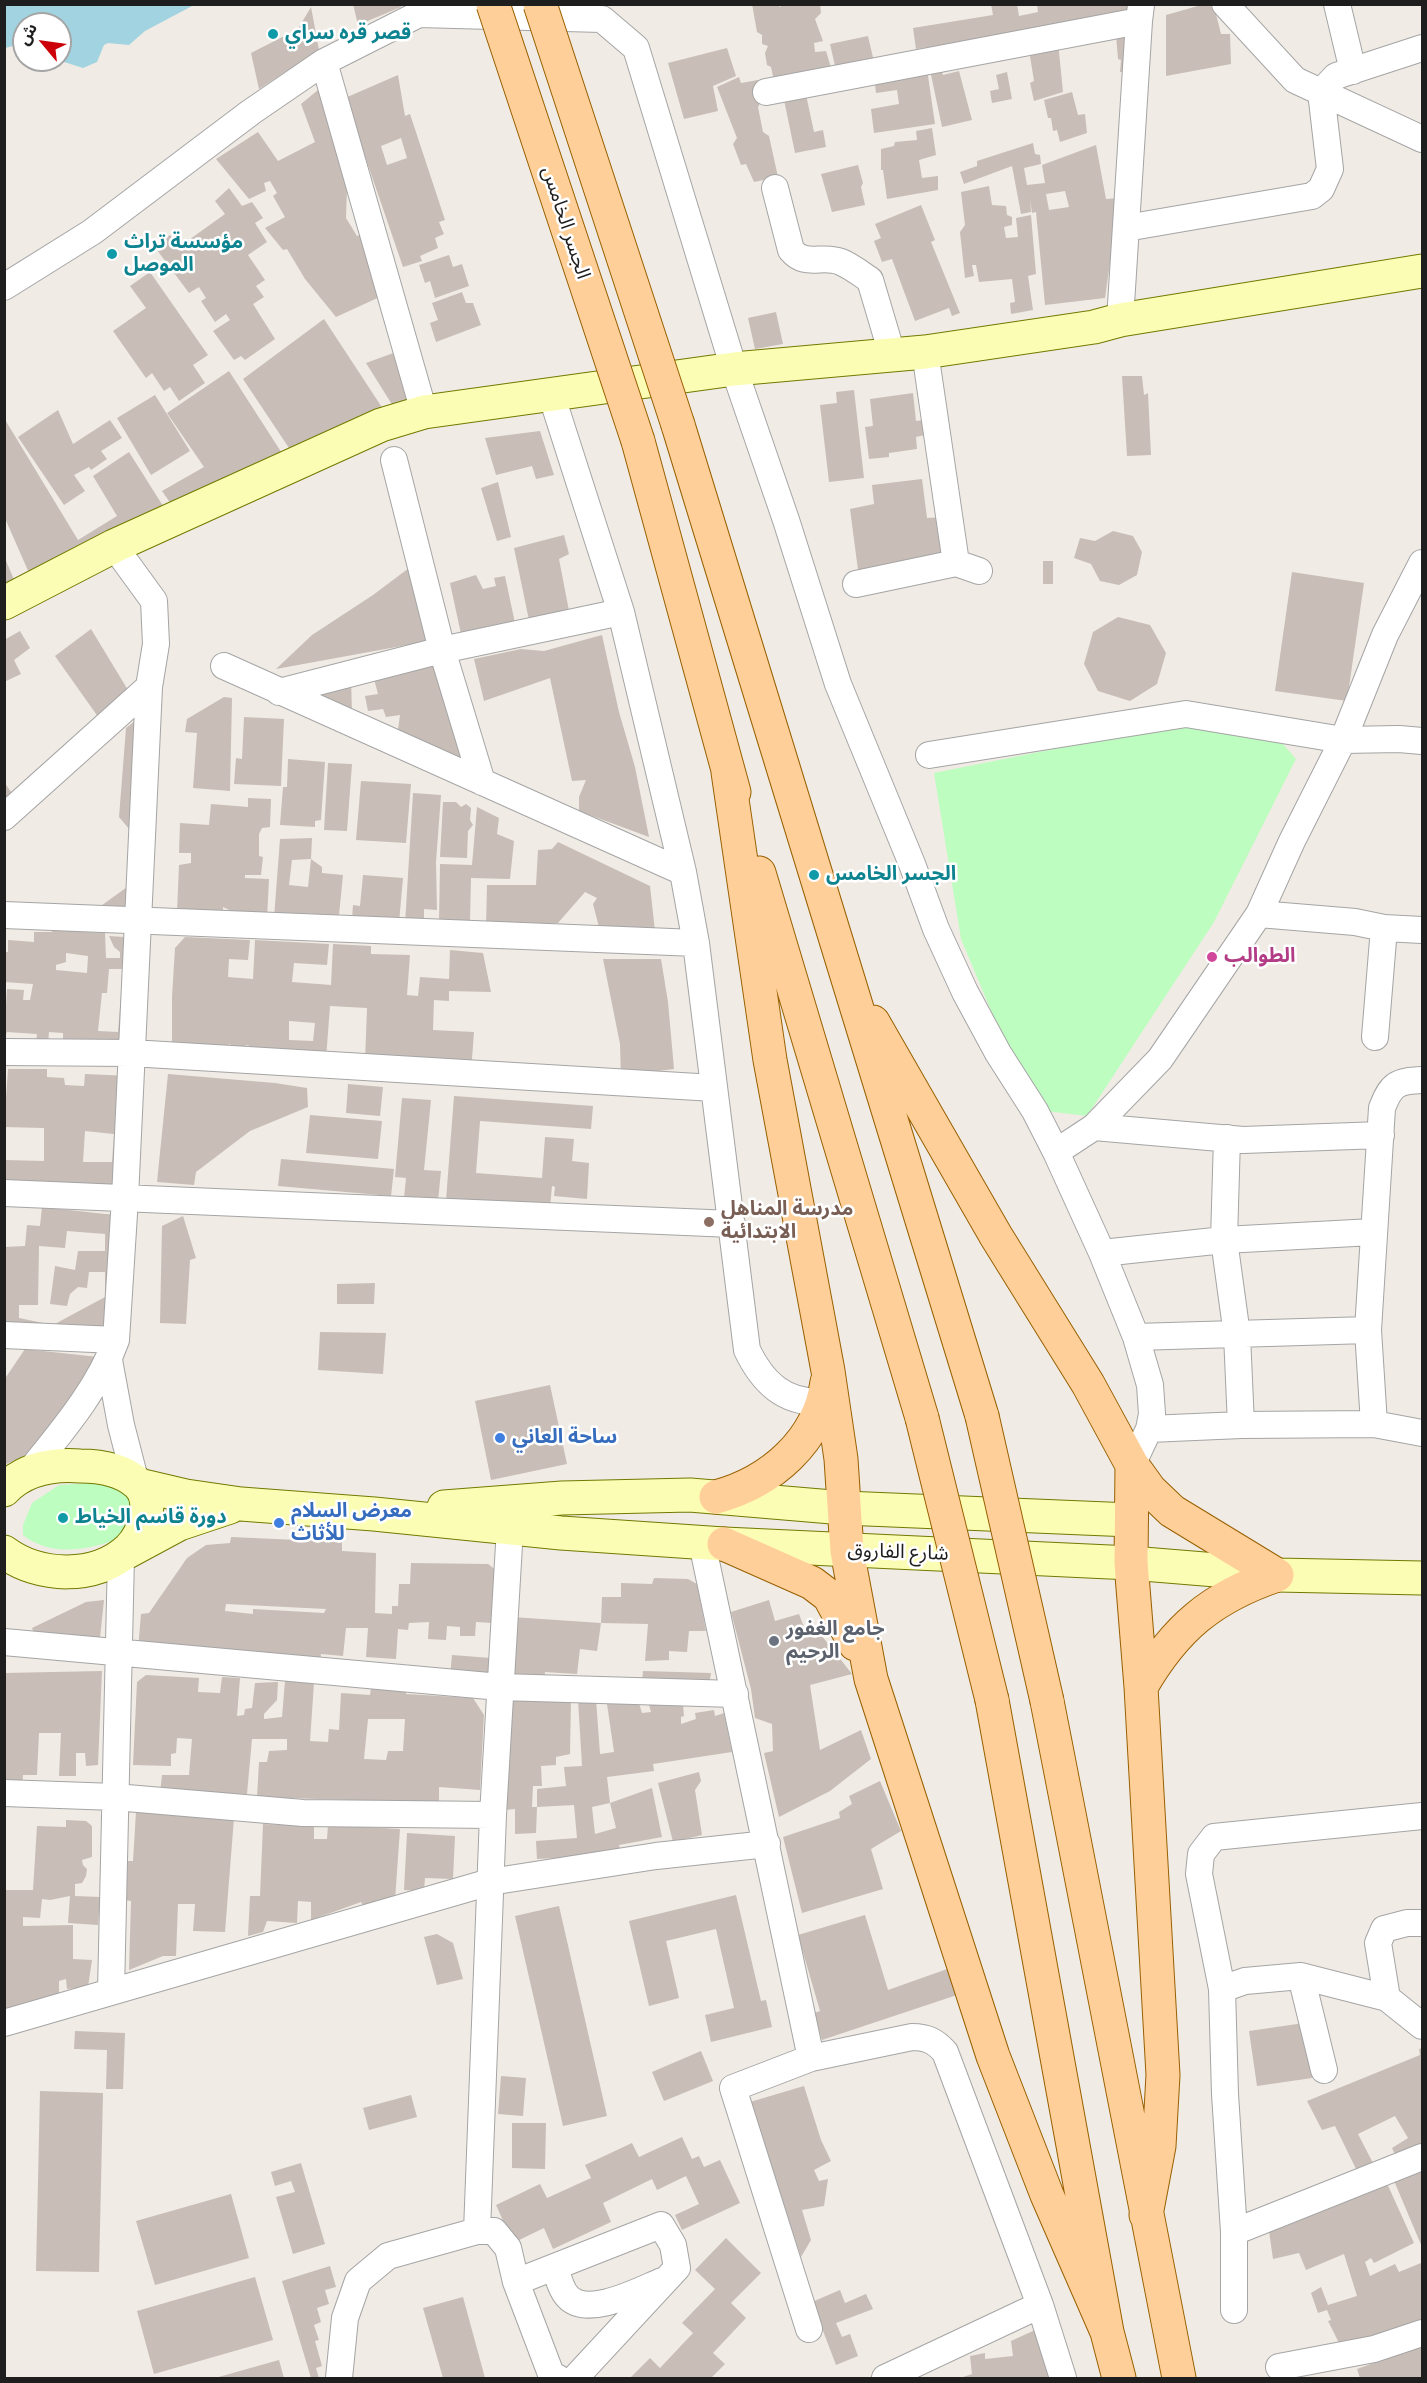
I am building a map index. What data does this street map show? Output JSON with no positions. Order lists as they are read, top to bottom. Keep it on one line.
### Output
{"streets":{"main road":["الجسر الخامس","شارع الفاروق"]},"places":["قصر قره سراي","مؤسسة تراث الموصل","الجسر الخامس","الطوالب","مدرسة المناهل الابتدائية","ساحة العاني","دورة قاسم الخياط","معرض السلام للأثاث","جامع الغفور الرحيم"],"north":"top left"}
